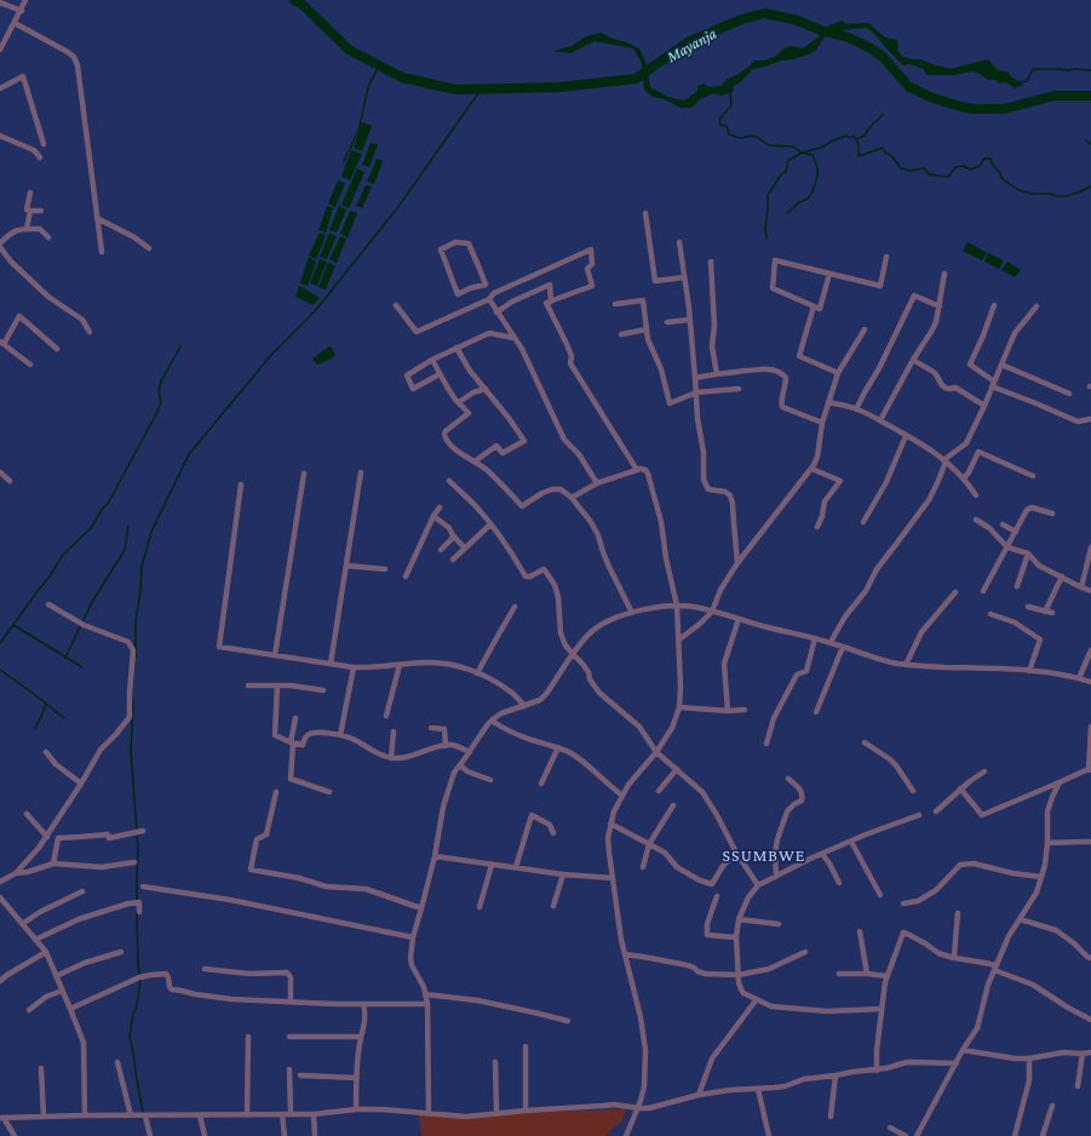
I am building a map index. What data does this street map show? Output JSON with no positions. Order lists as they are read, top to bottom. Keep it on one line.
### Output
{"districts":["SSUMBWE"],"water":["Mayanja"]}
